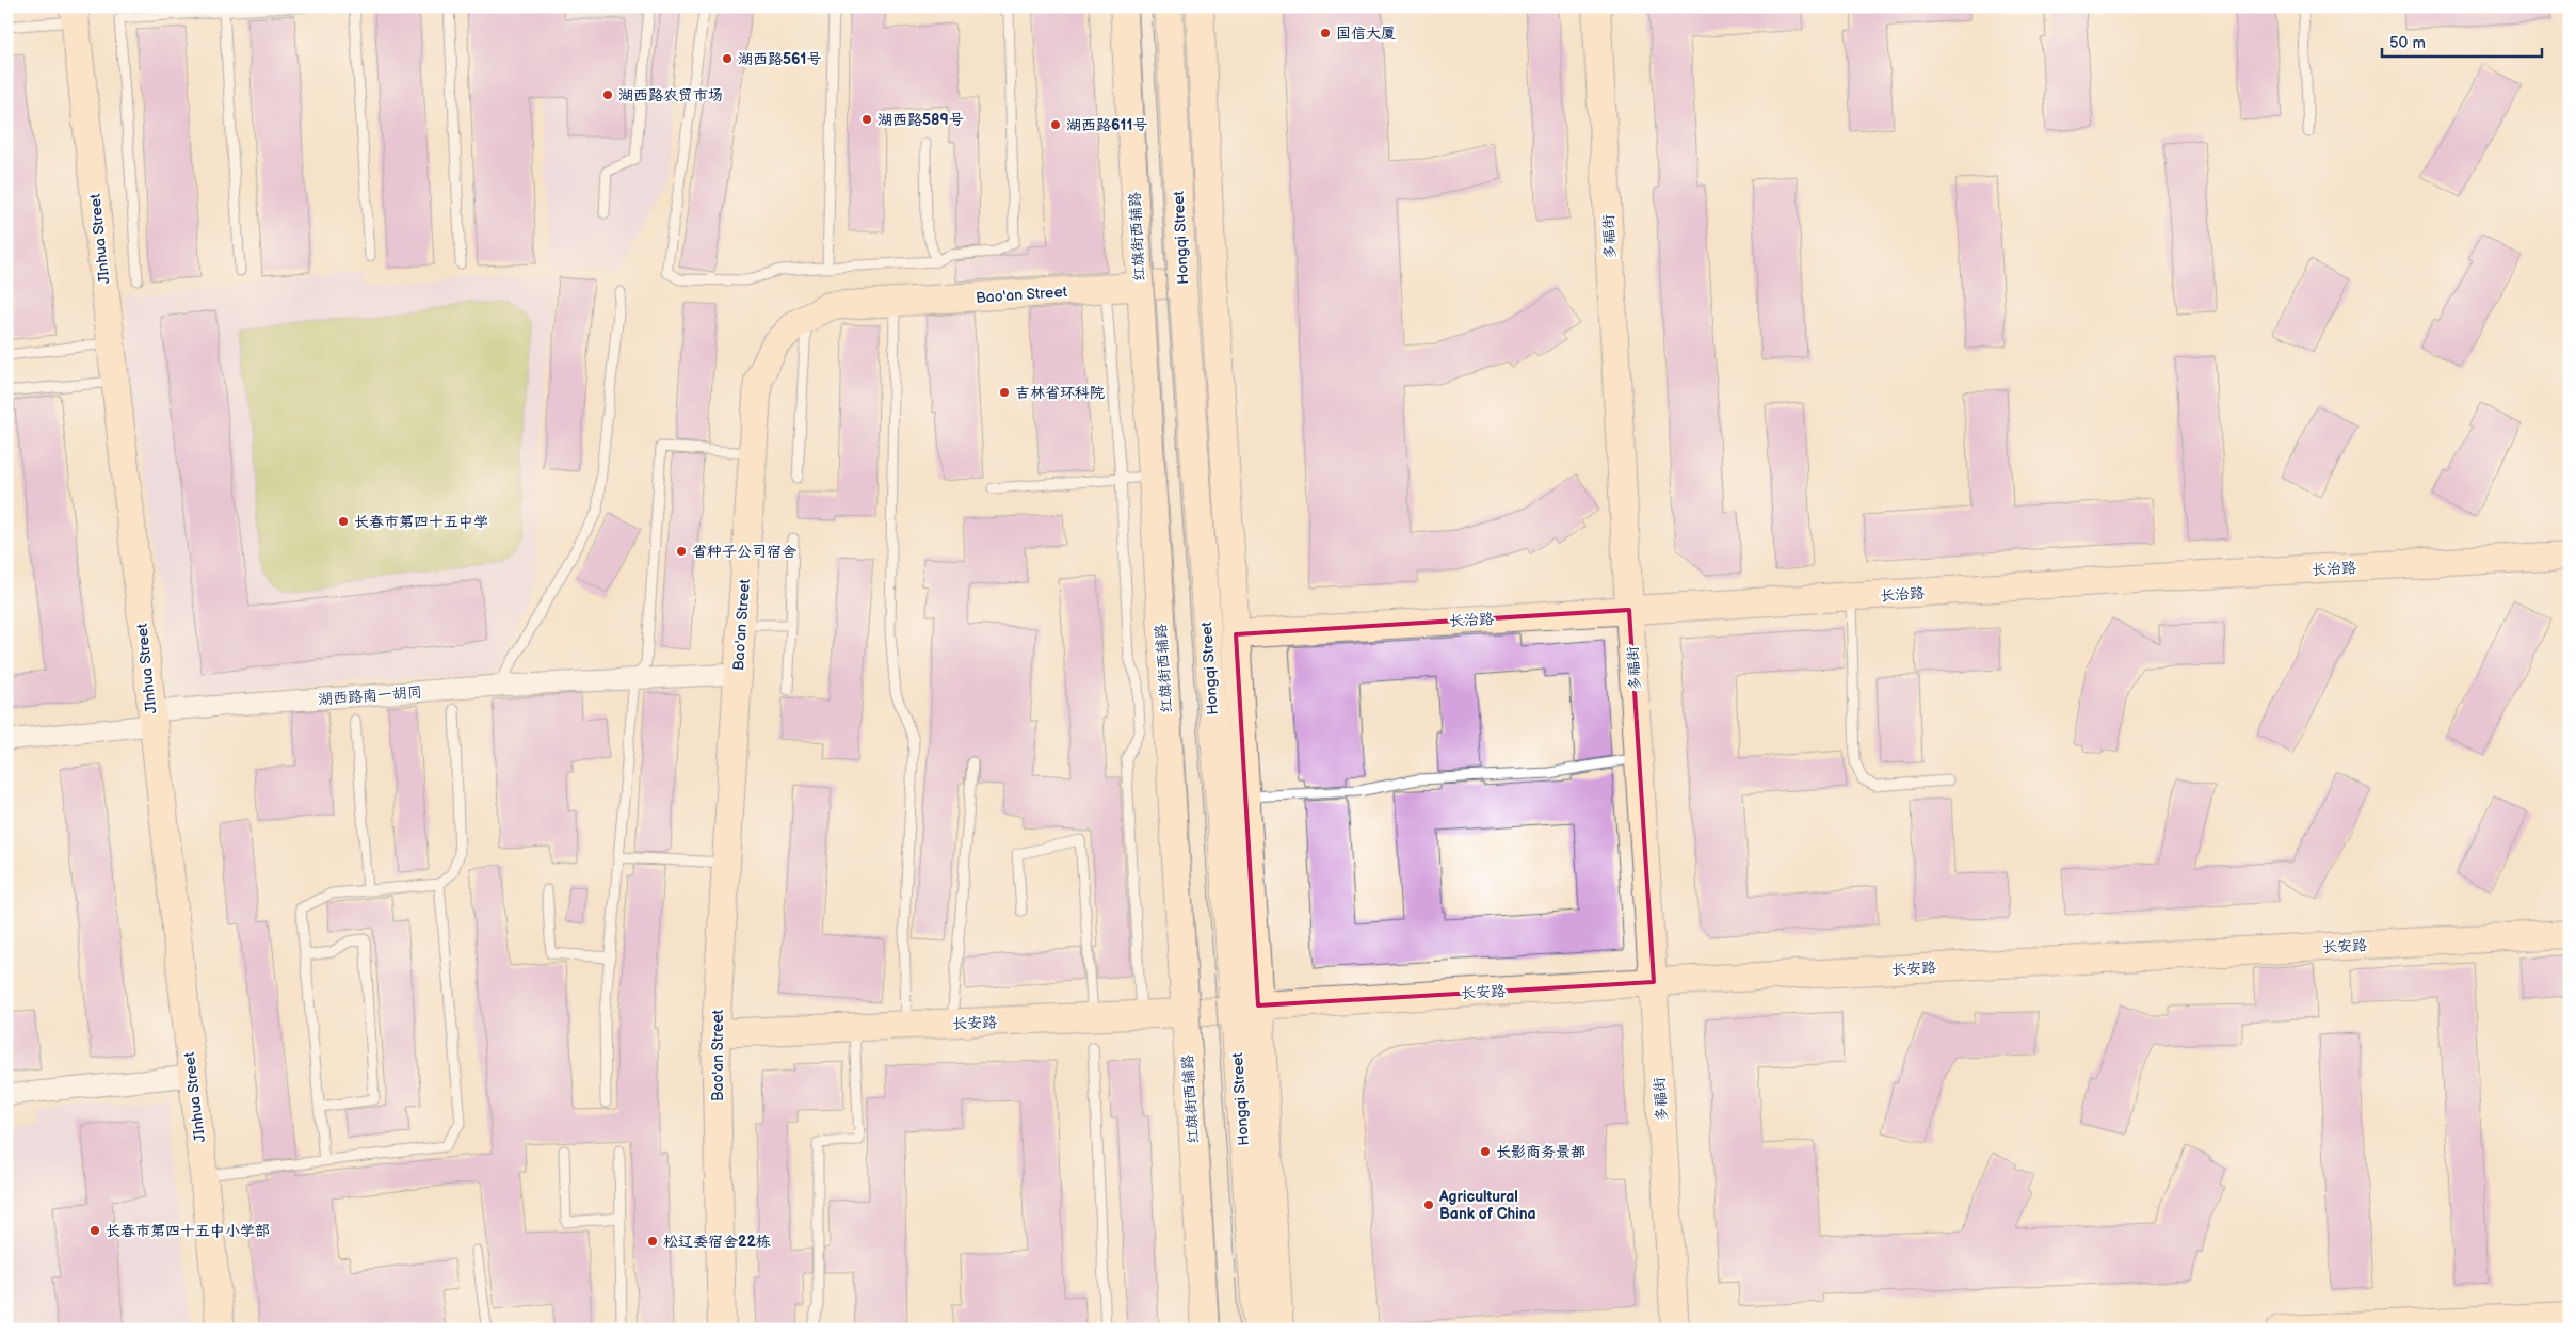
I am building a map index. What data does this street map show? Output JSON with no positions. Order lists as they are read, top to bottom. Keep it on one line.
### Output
{"streets":{"street":["红旗街西辅路","多福街","Hongqi Street","JInhua Street","Bao'an Street","长治路","湖西路南一胡同","长安路"]},"crossings":[["红旗街西辅路","Bao'an Street"],["红旗街西辅路","长安路"],["多福街","长治路"],["多福街","长安路"],["Hongqi Street","Bao'an Street"],["Hongqi Street","长治路"],["Hongqi Street","长安路"],["JInhua Street","湖西路南一胡同"],["Bao'an Street","湖西路南一胡同"],["Bao'an Street","长安路"]],"places":["国信大厦","湖西路561号","湖西路农贸市场","湖西路589号","湖西路611号","吉林省环科院","长春市第四十五中学","省种子公司宿舍","长影商务景都","Agricultural Bank of China","长春市第四十五中小学部","松辽委宿舍22栋"],"scale_bar":"50 m"}
